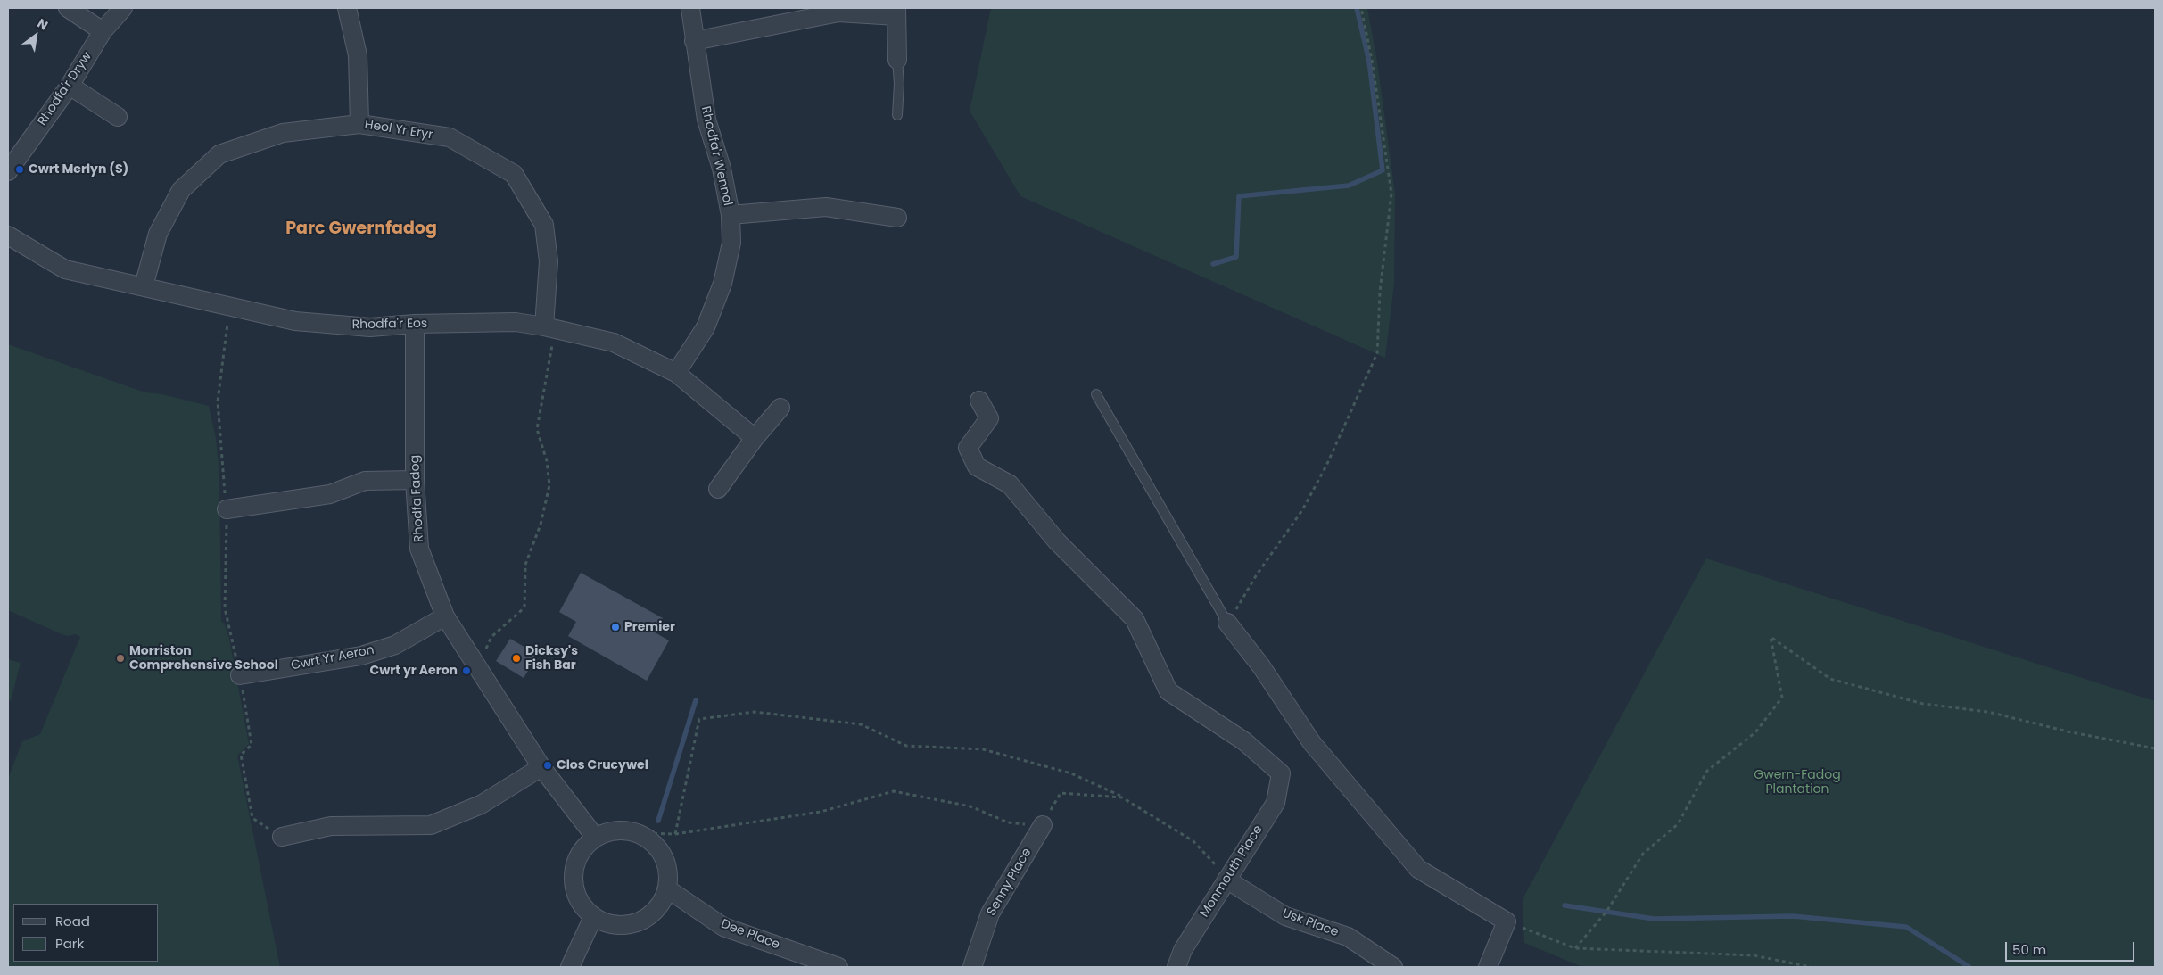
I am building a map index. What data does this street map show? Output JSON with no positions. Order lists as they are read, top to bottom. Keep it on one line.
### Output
{"streets":{"street":["Rhodfa'r Dryw","Heol Yr Eryr","Rhodfa'r Wennol","Rhodfa'r Eos","Rhodfa Fadog","Cwrt Yr Aeron","Monmouth Place","Senny Place","Usk Place","Dee Place"]},"crossings":[["Heol Yr Eryr","Rhodfa'r Eos"],["Rhodfa'r Wennol","Rhodfa'r Eos"],["Rhodfa'r Eos","Rhodfa Fadog"],["Rhodfa Fadog","Cwrt Yr Aeron"],["Rhodfa Fadog","Dee Place"],["Monmouth Place","Usk Place"]],"districts":["Parc Gwernfadog"],"parks":["Gwern-Fadog Plantation"],"places":["Cwrt Merlyn (S)","Premier","Morriston Comprehensive School","Dicksy's Fish Bar","Cwrt yr Aeron","Clos Crucywel"],"legend":["Road","Park"],"scale_bar":"50 m","north":"top right"}
